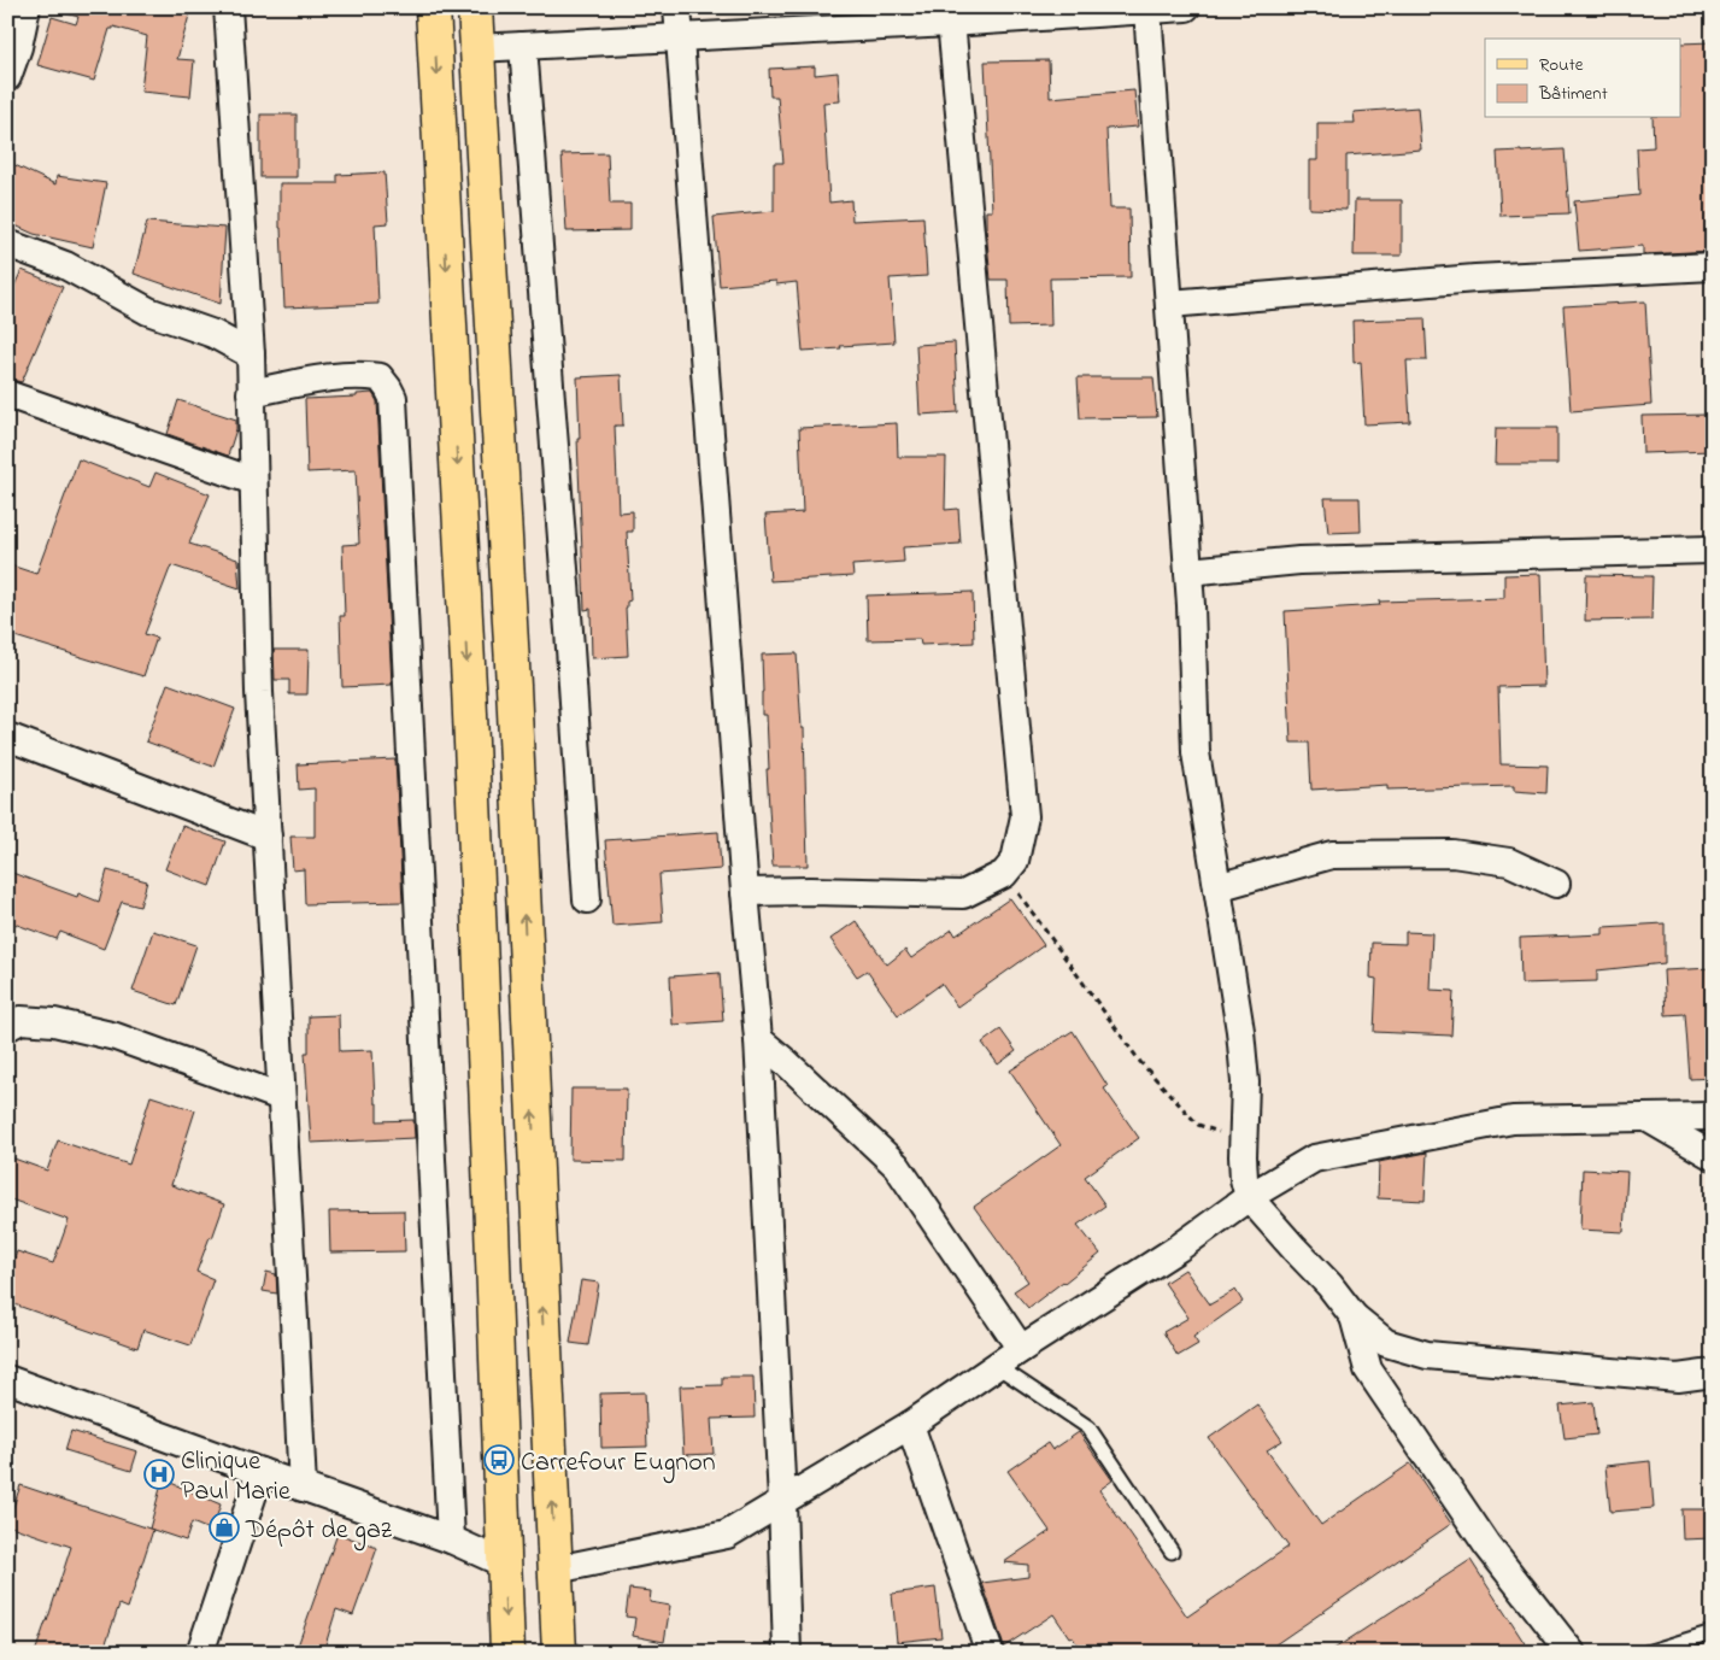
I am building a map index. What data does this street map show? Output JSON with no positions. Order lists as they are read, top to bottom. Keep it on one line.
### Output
{"places":{"bus stop":["Carrefour Eugnon"],"hospital":["Clinique Paul Marie"],"shop":["Dépôt de gaz"]},"legend":["Route","Bâtiment"]}
